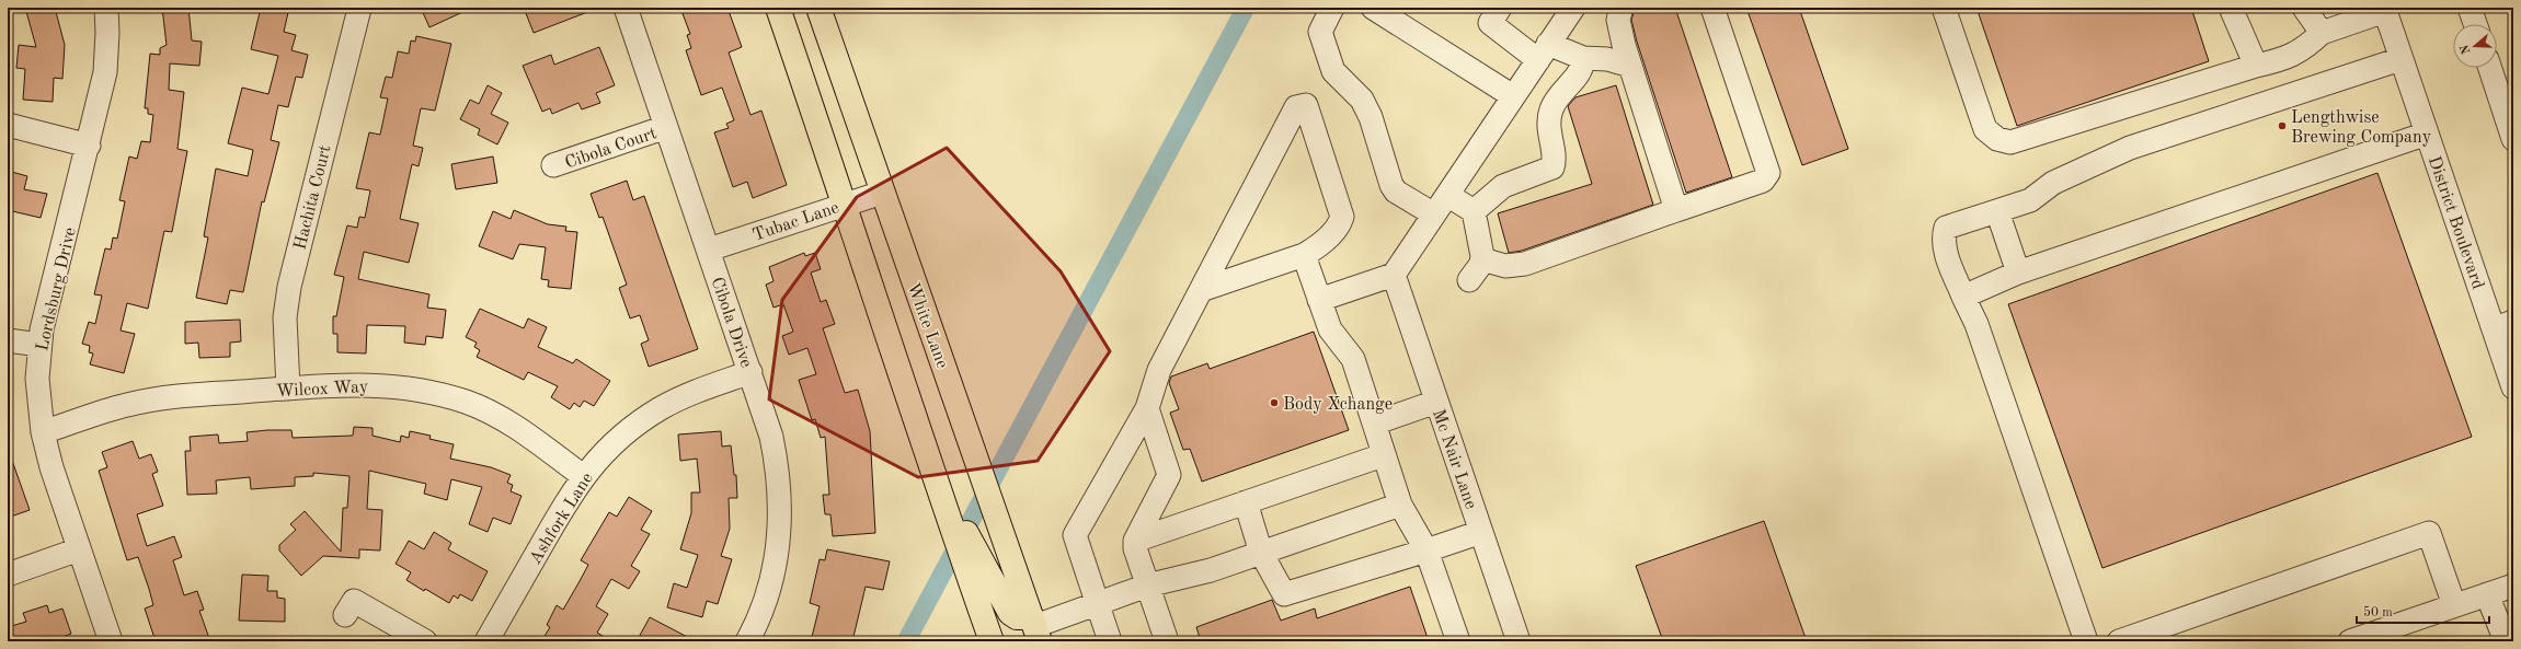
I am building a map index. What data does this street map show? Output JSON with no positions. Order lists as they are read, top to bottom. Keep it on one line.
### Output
{"streets":{"main road":["White Lane"],"street":["Cibola Court","Hachita Court","Tubac Lane","District Boulevard","Lordsburg Drive","Cibola Drive","Wilcox Way","Mc Nair Lane","Ashfork Lane"]},"crossings":[["Cibola Court","Cibola Drive"],["Hachita Court","Wilcox Way"],["Tubac Lane","Cibola Drive"],["Tubac Lane","White Lane"],["Lordsburg Drive","Wilcox Way"],["Cibola Drive","Ashfork Lane"],["Wilcox Way","Ashfork Lane"]],"places":["Lengthwise Brewing Company","Body Xchange"],"scale_bar":"50 m","north":"left"}
